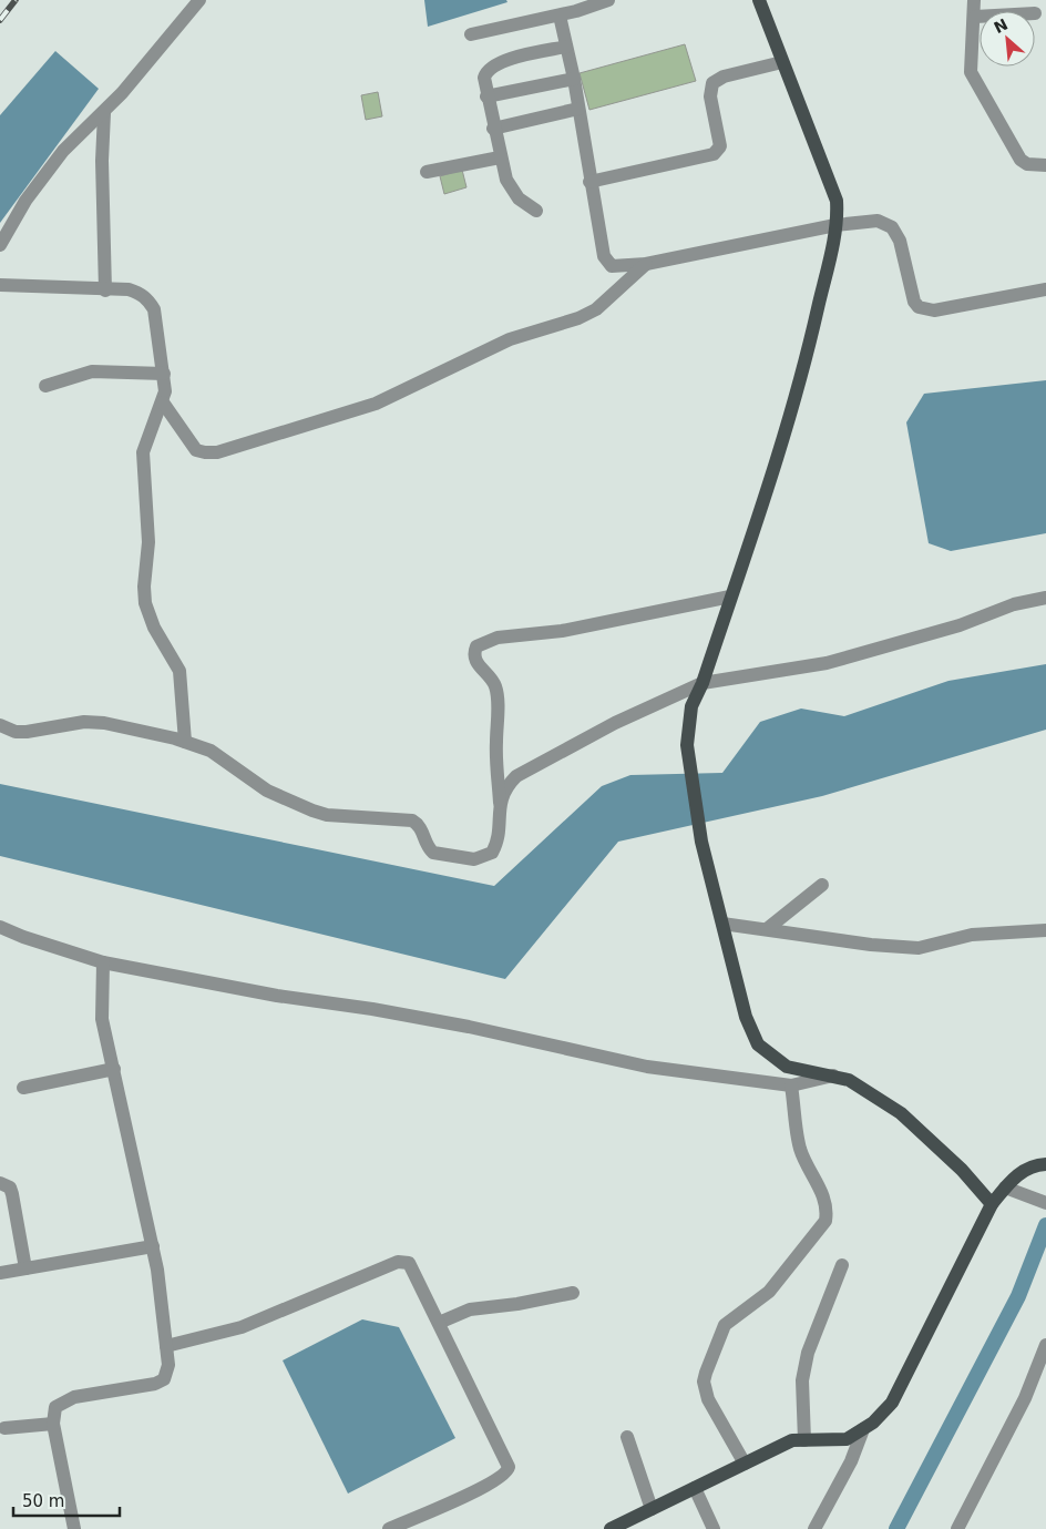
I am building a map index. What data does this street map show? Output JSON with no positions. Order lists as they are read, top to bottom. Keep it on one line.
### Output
{"scale_bar":"50 m","north":"top left"}
